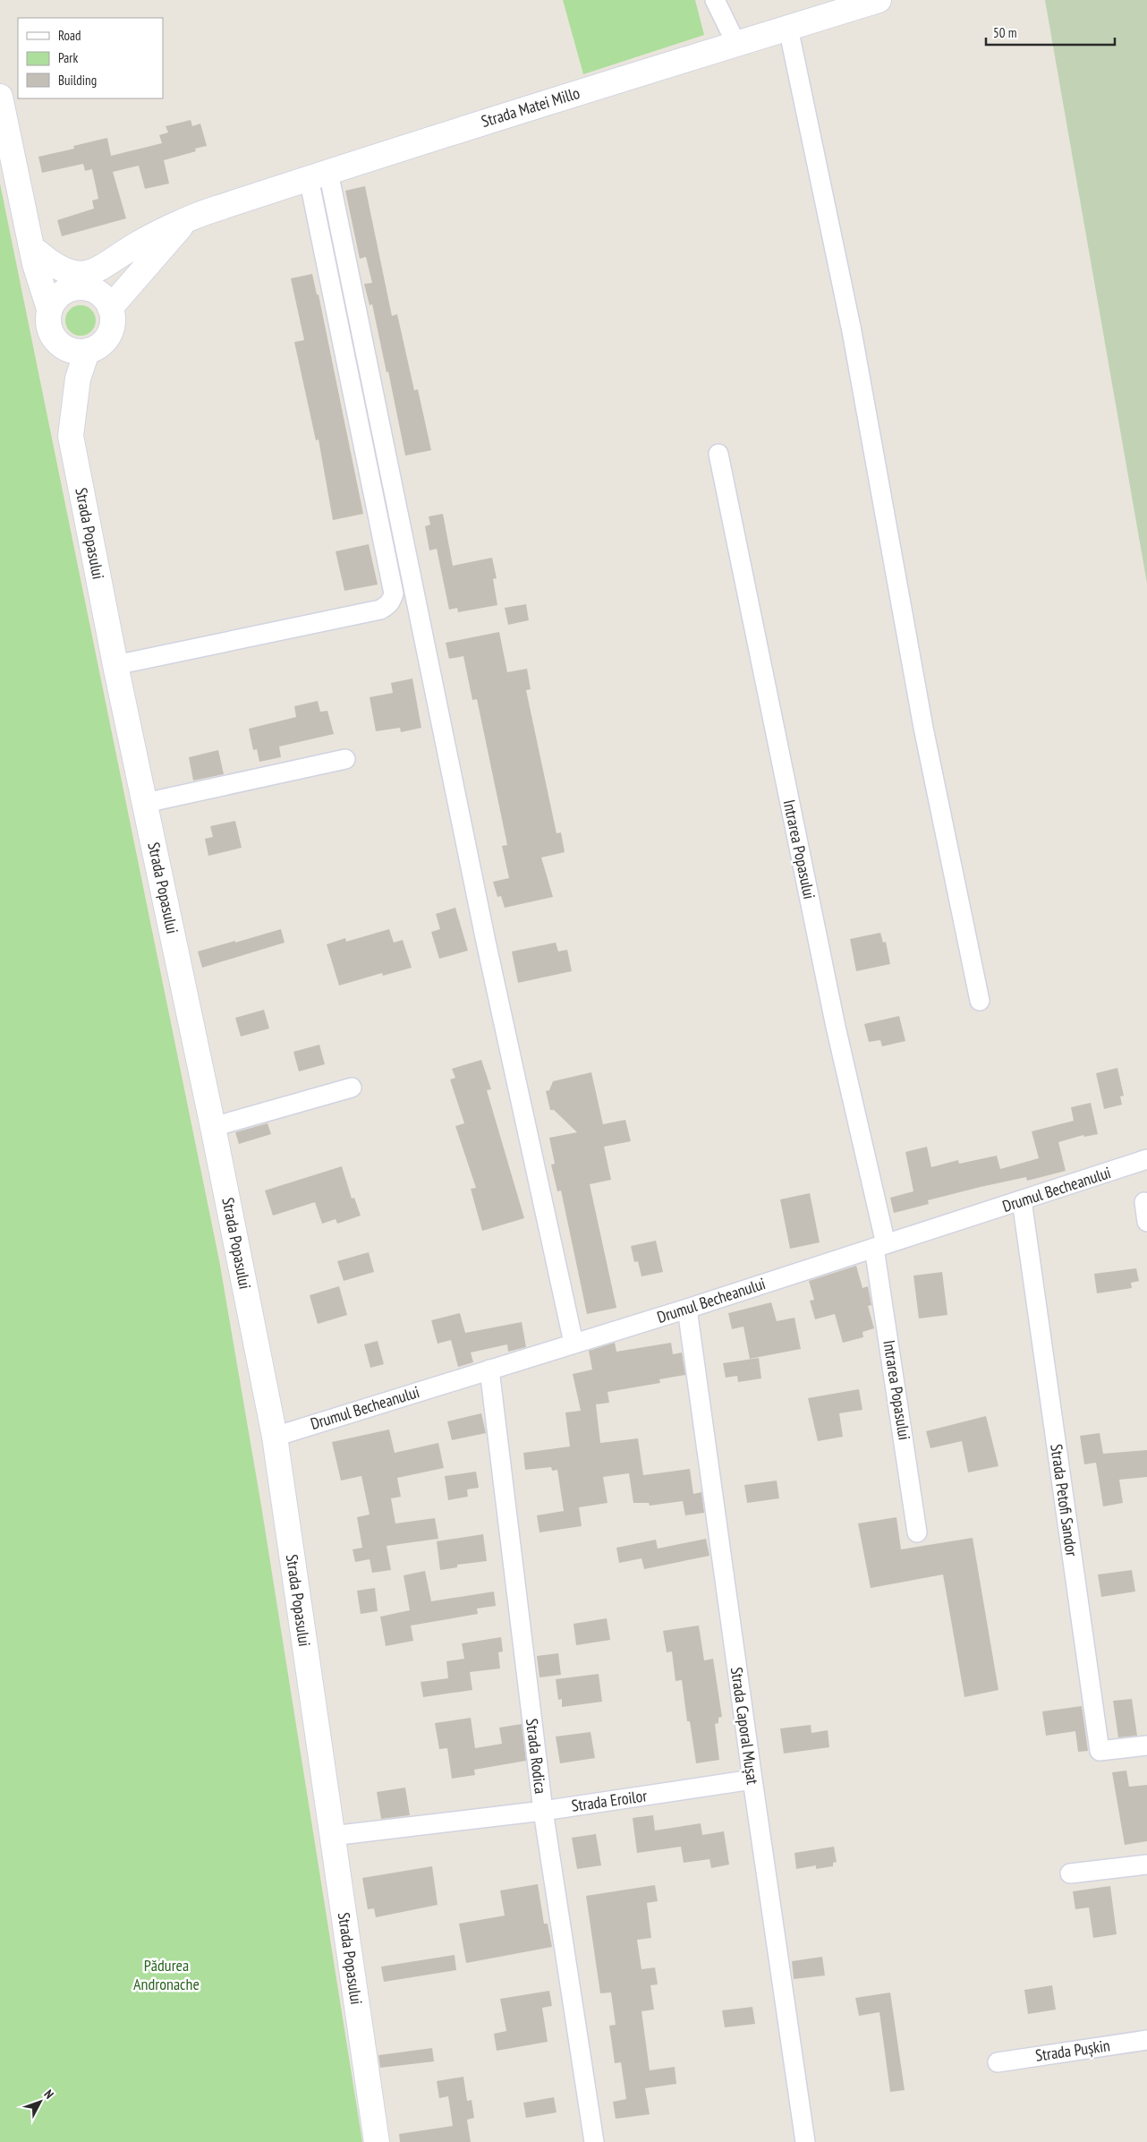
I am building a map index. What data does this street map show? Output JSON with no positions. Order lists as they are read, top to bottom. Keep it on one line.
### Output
{"streets":{"street":["Strada Matei Millo","Strada Popasului","Intrarea Popasului","Drumul Becheanului","Strada Petofi Sandor","Strada Caporal Mușat","Strada Rodica","Strada Eroilor","Strada Pușkin"]},"crossings":[["Strada Popasului","Drumul Becheanului"],["Strada Popasului","Strada Eroilor"],["Intrarea Popasului","Drumul Becheanului"],["Drumul Becheanului","Strada Petofi Sandor"],["Drumul Becheanului","Strada Caporal Mușat"],["Drumul Becheanului","Strada Rodica"],["Strada Caporal Mușat","Strada Eroilor"],["Strada Rodica","Strada Eroilor"]],"parks":["Pădurea Andronache"],"legend":["Road","Park","Building"],"scale_bar":"50 m","north":"top right"}
